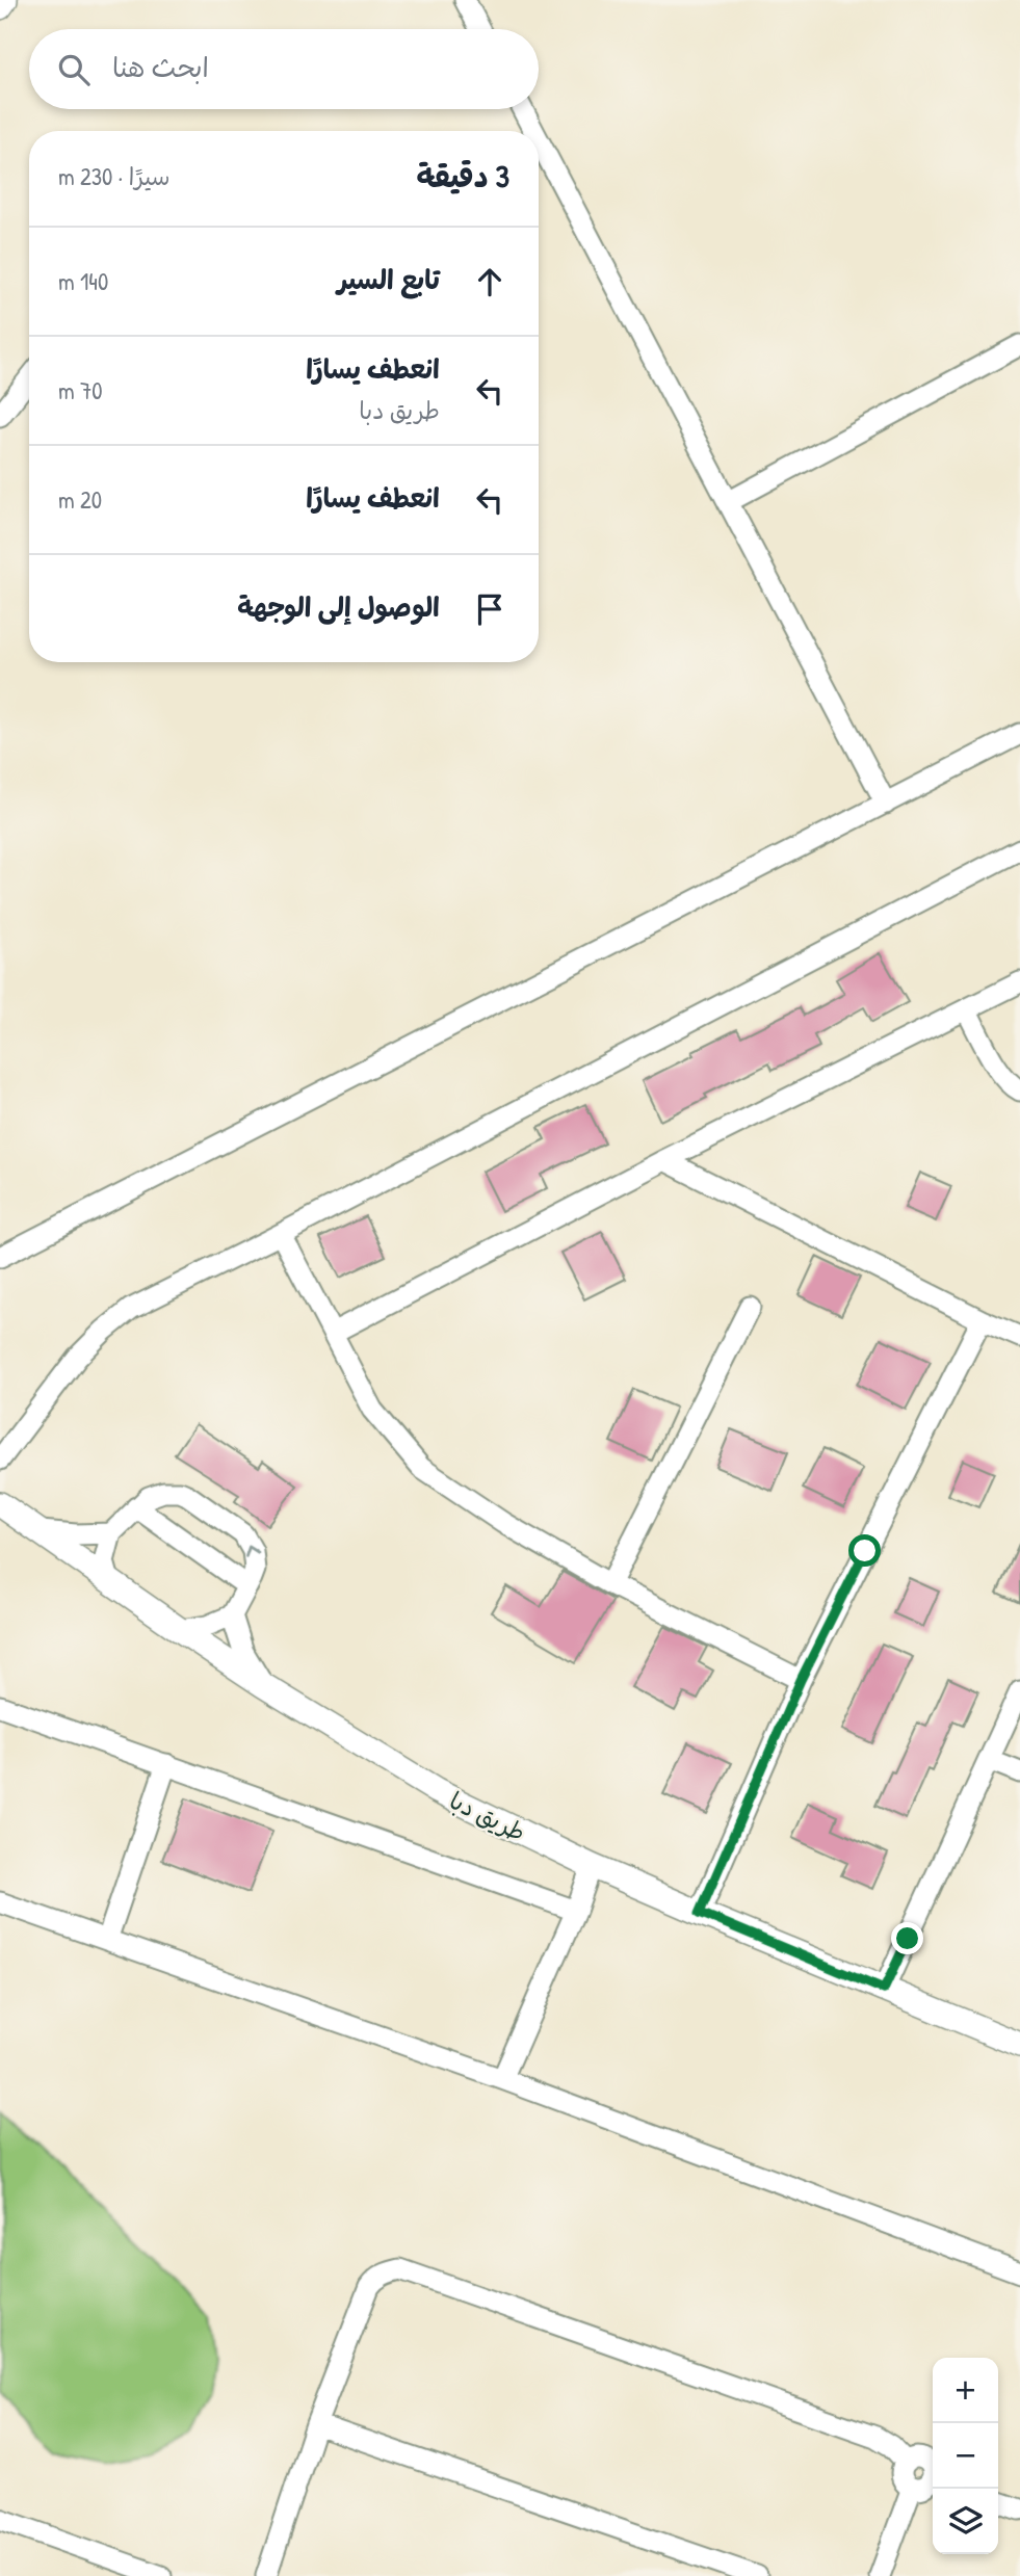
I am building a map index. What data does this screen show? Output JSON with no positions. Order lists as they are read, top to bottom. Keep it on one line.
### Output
{"streets":{"main road":["طريق دبا"]},"page":{"search":"ابحث هنا","heading":["3 دقيقة","سيرًا · 230 m"],"list":[["تابع السير","140 m"],["انعطف يسارًا","طريق دبا","70 m"],["انعطف يسارًا","20 m"],"الوصول إلى الوجهة"],"map_buttons":["+","−"]}}
